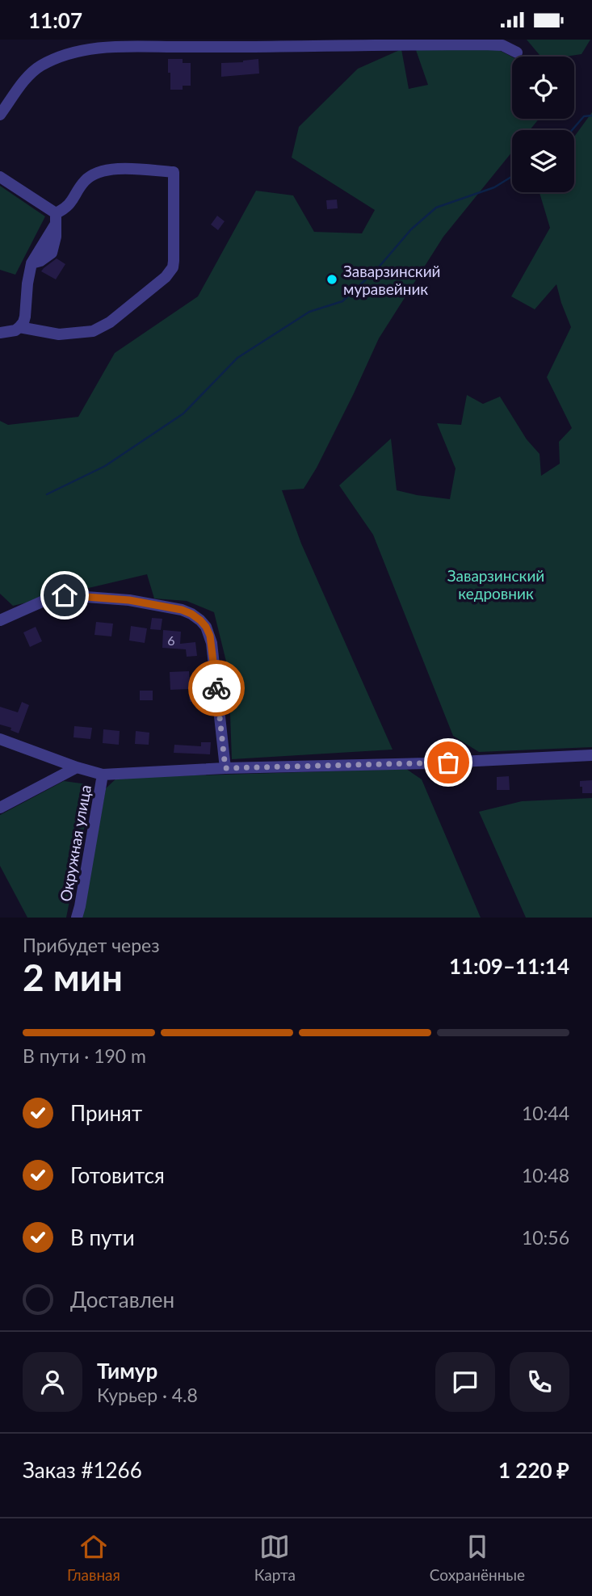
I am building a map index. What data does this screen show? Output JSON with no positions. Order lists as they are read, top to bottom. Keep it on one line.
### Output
{"streets":{"street":["Окружная улица"]},"parks":["Заварзинский кедровник"],"places":["Заварзинский муравейник"],"house_numbers":["6"],"page":{"status":"11:07","heading":["2 мин","Прибудет через","11:09–11:14"],"panel":["Тимур","Курьер · 4.8","Заказ #1266","1 220 ₽"],"bar":"В пути · 190 m","list":[["Принят","10:44"],["Готовится","10:48"],["В пути","10:56"],"Доставлен"],"tabs":["Главная","Карта","Сохранённые"]}}
